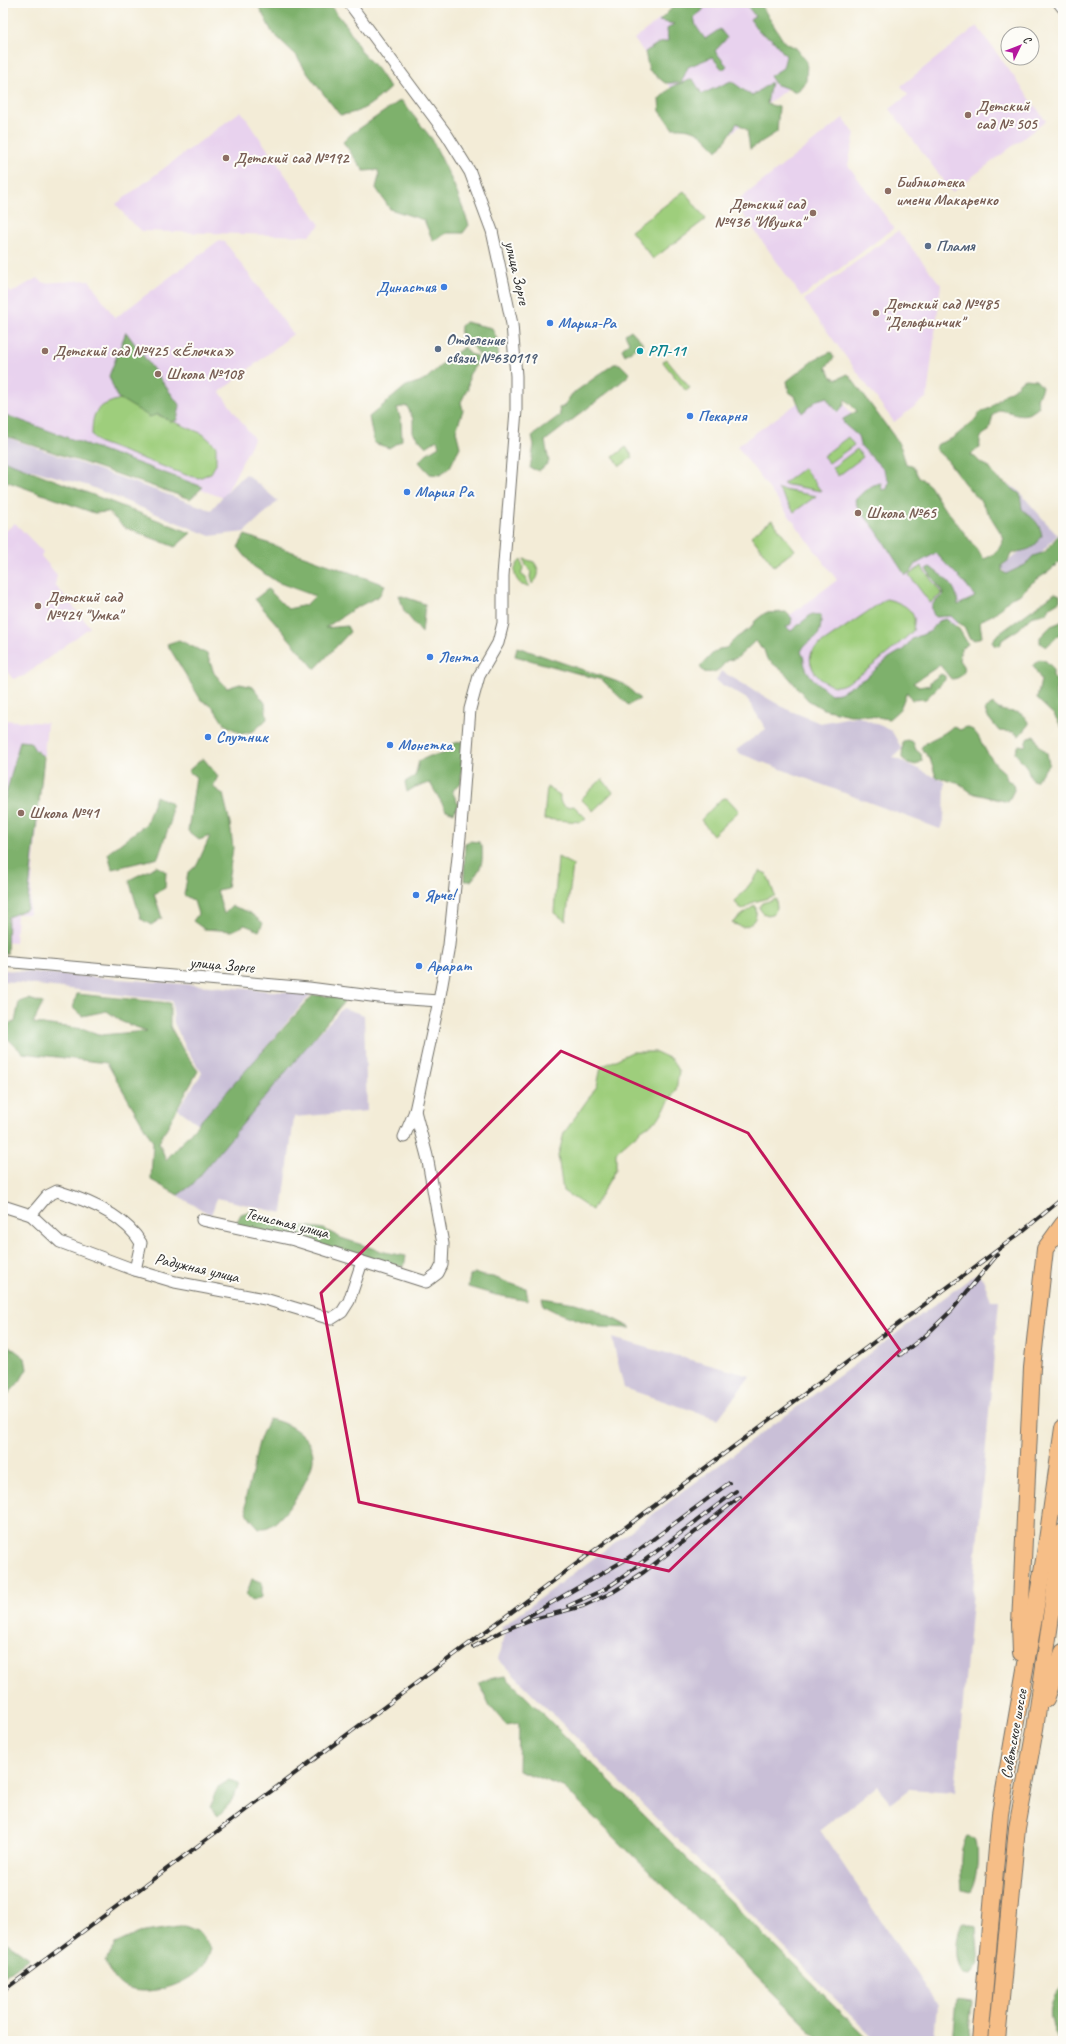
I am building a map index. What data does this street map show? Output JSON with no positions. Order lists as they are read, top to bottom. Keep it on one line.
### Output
{"streets":{"highway":["Советское шоссе"],"street":["улица Зорге","Тенистая улица","Радужная улица"]},"crossings":[["улица Зорге","Тенистая улица"],["Тенистая улица","Радужная улица"]],"places":["Детский сад № 505","Детский сад №192","Библиотека имени Макаренко","Детский сад №436 \"Ивушка\"","Пламя","Династия","Детский сад №485 \"Дельфинчик\"","Мария-Ра","Отделение связи №630119","Детский сад №425 «Ёлочка»","РП-11","Школа №108","Пекарня","Мария Ра","Школа №65","Детский сад №424 \"Умка\"","Лента","Спутник","Монетка","Школа №41","Ярче!","Арарат"],"north":"top right"}
